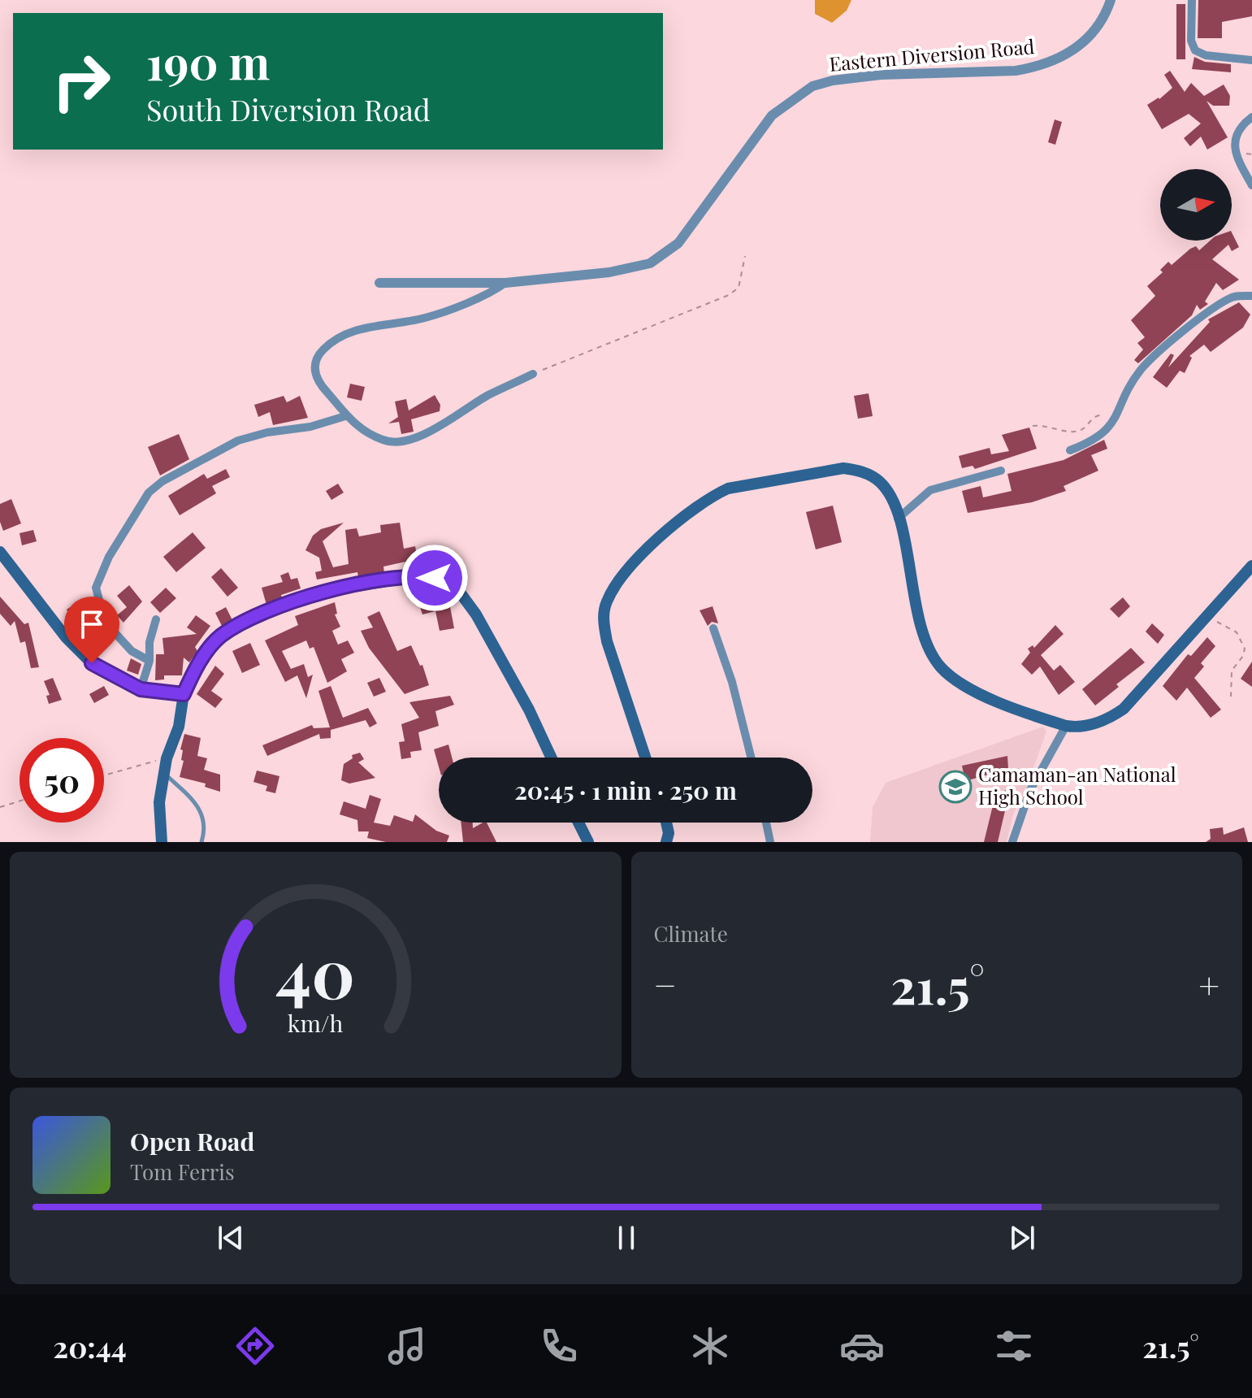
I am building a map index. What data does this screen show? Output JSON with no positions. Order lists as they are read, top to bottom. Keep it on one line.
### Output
{"streets":{"street":["Eastern Diversion Road"]},"places":{"school or university":["Camaman-an National High School"]},"north":"right","page":{"turn":["190 m","South Diversion Road"],"limit":"50","trip":"20:45 · 1 min · 250 m","tile":"Climate","heat":["−","21.5°","+"],"song":["Open Road","Tom Ferris"],"tabs":["20:44","21.5°"],"gauge":["40","km/h"]}}
